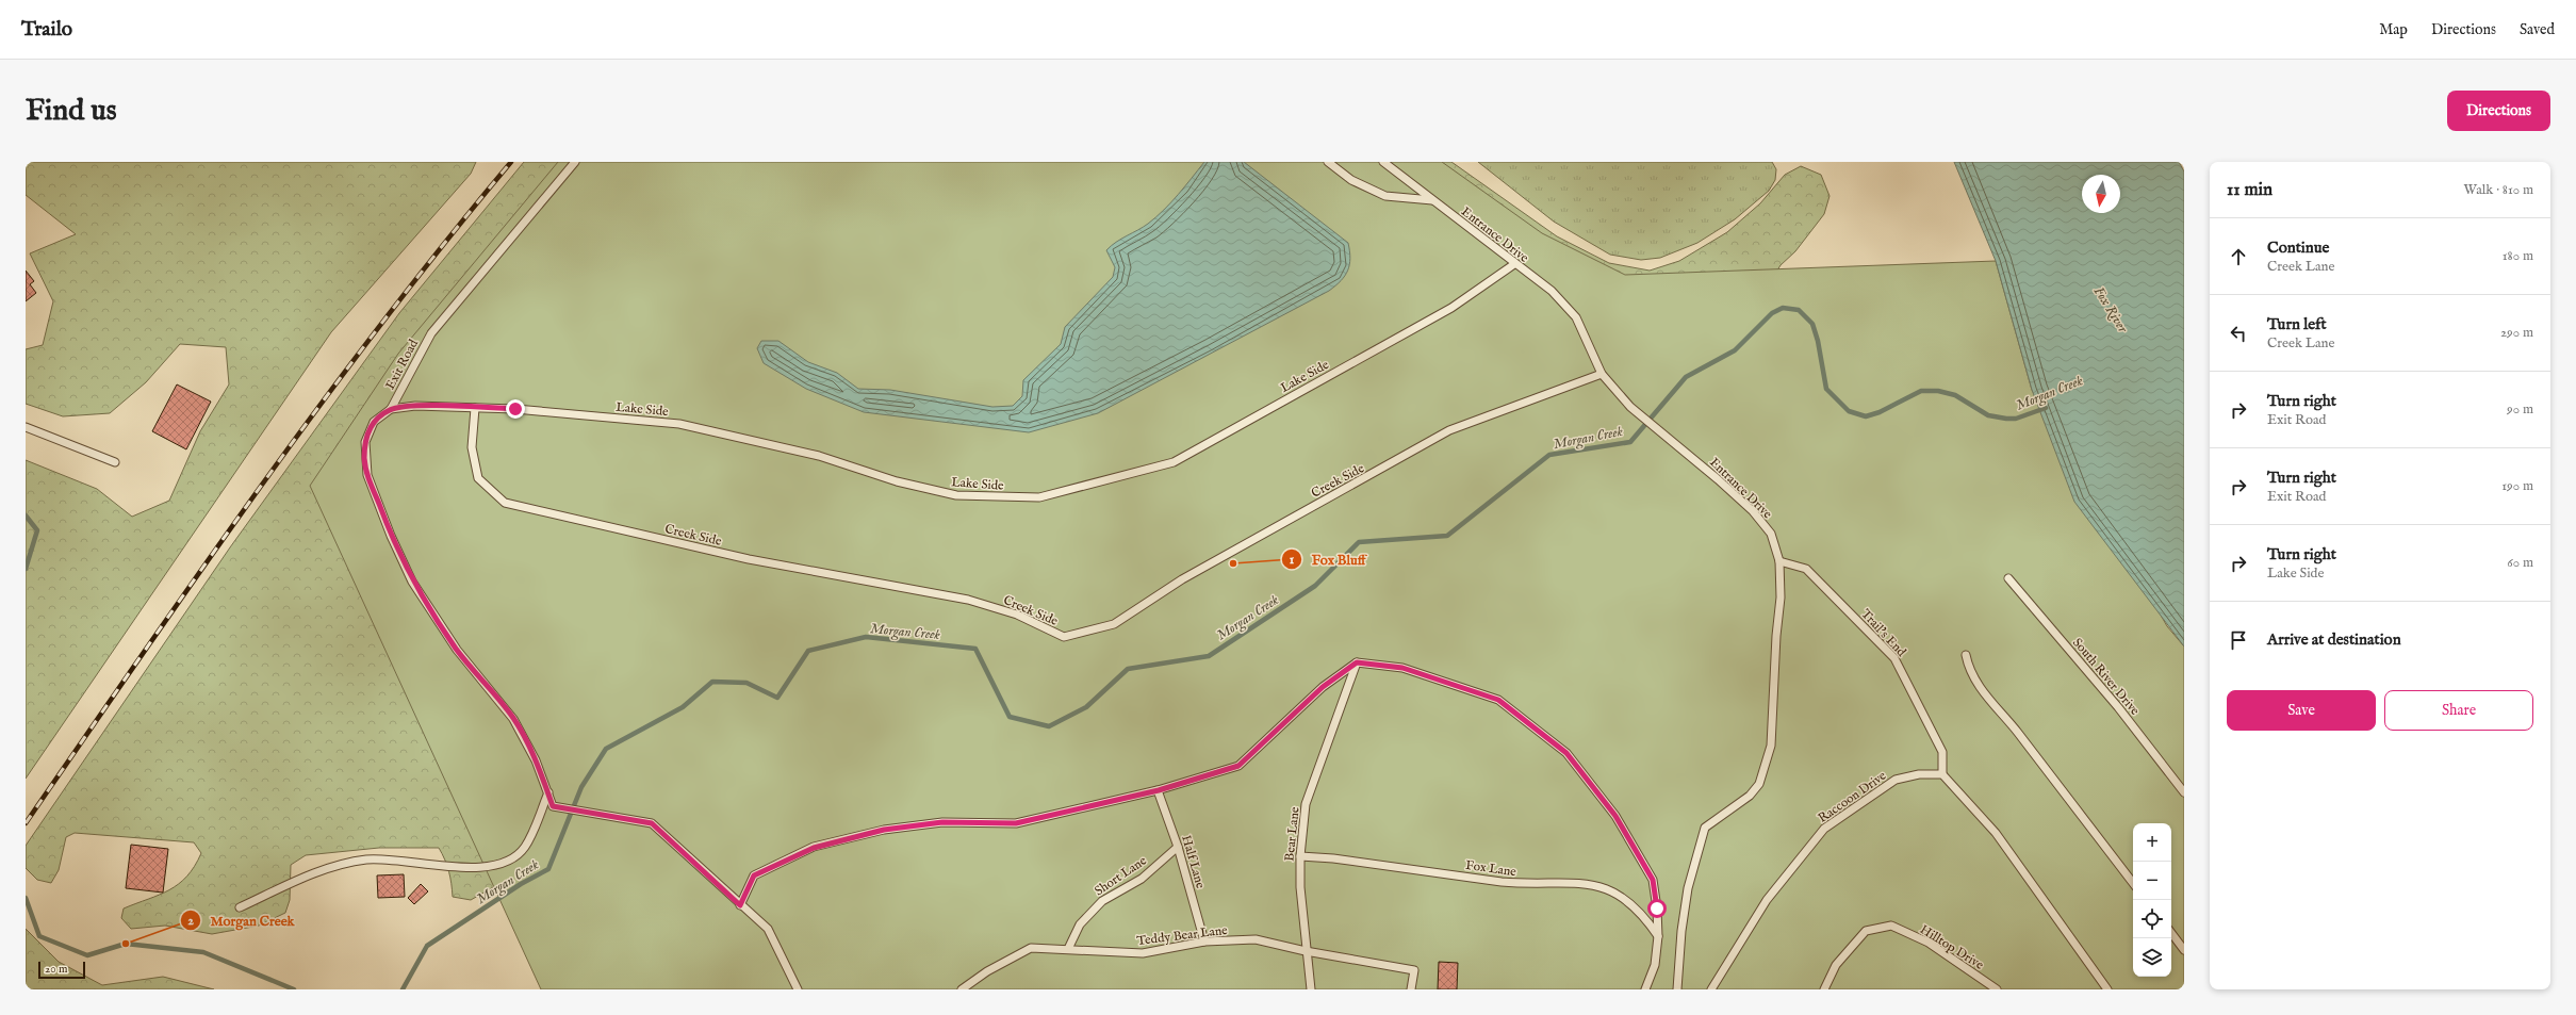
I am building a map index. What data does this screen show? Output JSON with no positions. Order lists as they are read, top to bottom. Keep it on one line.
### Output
{"streets":{"lane":["Entrance Drive","Exit Road","Lake Side","Creek Side","Trail's End","South River Drive","Raccoon Drive","Bear Lane","Half Lane","Fox Lane","Short Lane","Teddy Bear Lane","Hilltop Drive"]},"crossings":[["Entrance Drive","Lake Side"],["Entrance Drive","Creek Side"],["Entrance Drive","Trail's End"],["Exit Road","Lake Side"],["Lake Side","Creek Side"],["Trail's End","Raccoon Drive"],["Bear Lane","Fox Lane"],["Bear Lane","Teddy Bear Lane"],["Half Lane","Short Lane"],["Half Lane","Teddy Bear Lane"],["Short Lane","Teddy Bear Lane"]],"water":["Fox River","Morgan Creek"],"places":["Fox Bluff","Morgan Creek"],"scale_bar":"20 m","north":"bottom","page":{"header":"Trailo","nav":["Map","Directions","Saved"],"buttons":["Directions",["Save","Share"]],"title":"Find us","heading":["11 min","Walk · 810 m"],"list":[["Continue","Creek Lane","180 m"],["Turn left","Creek Lane","290 m"],["Turn right","Exit Road","90 m"],["Turn right","Exit Road","190 m"],["Turn right","Lake Side","60 m"],"Arrive at destination"],"map_buttons":["+","−"],"scale":"20 m"}}
